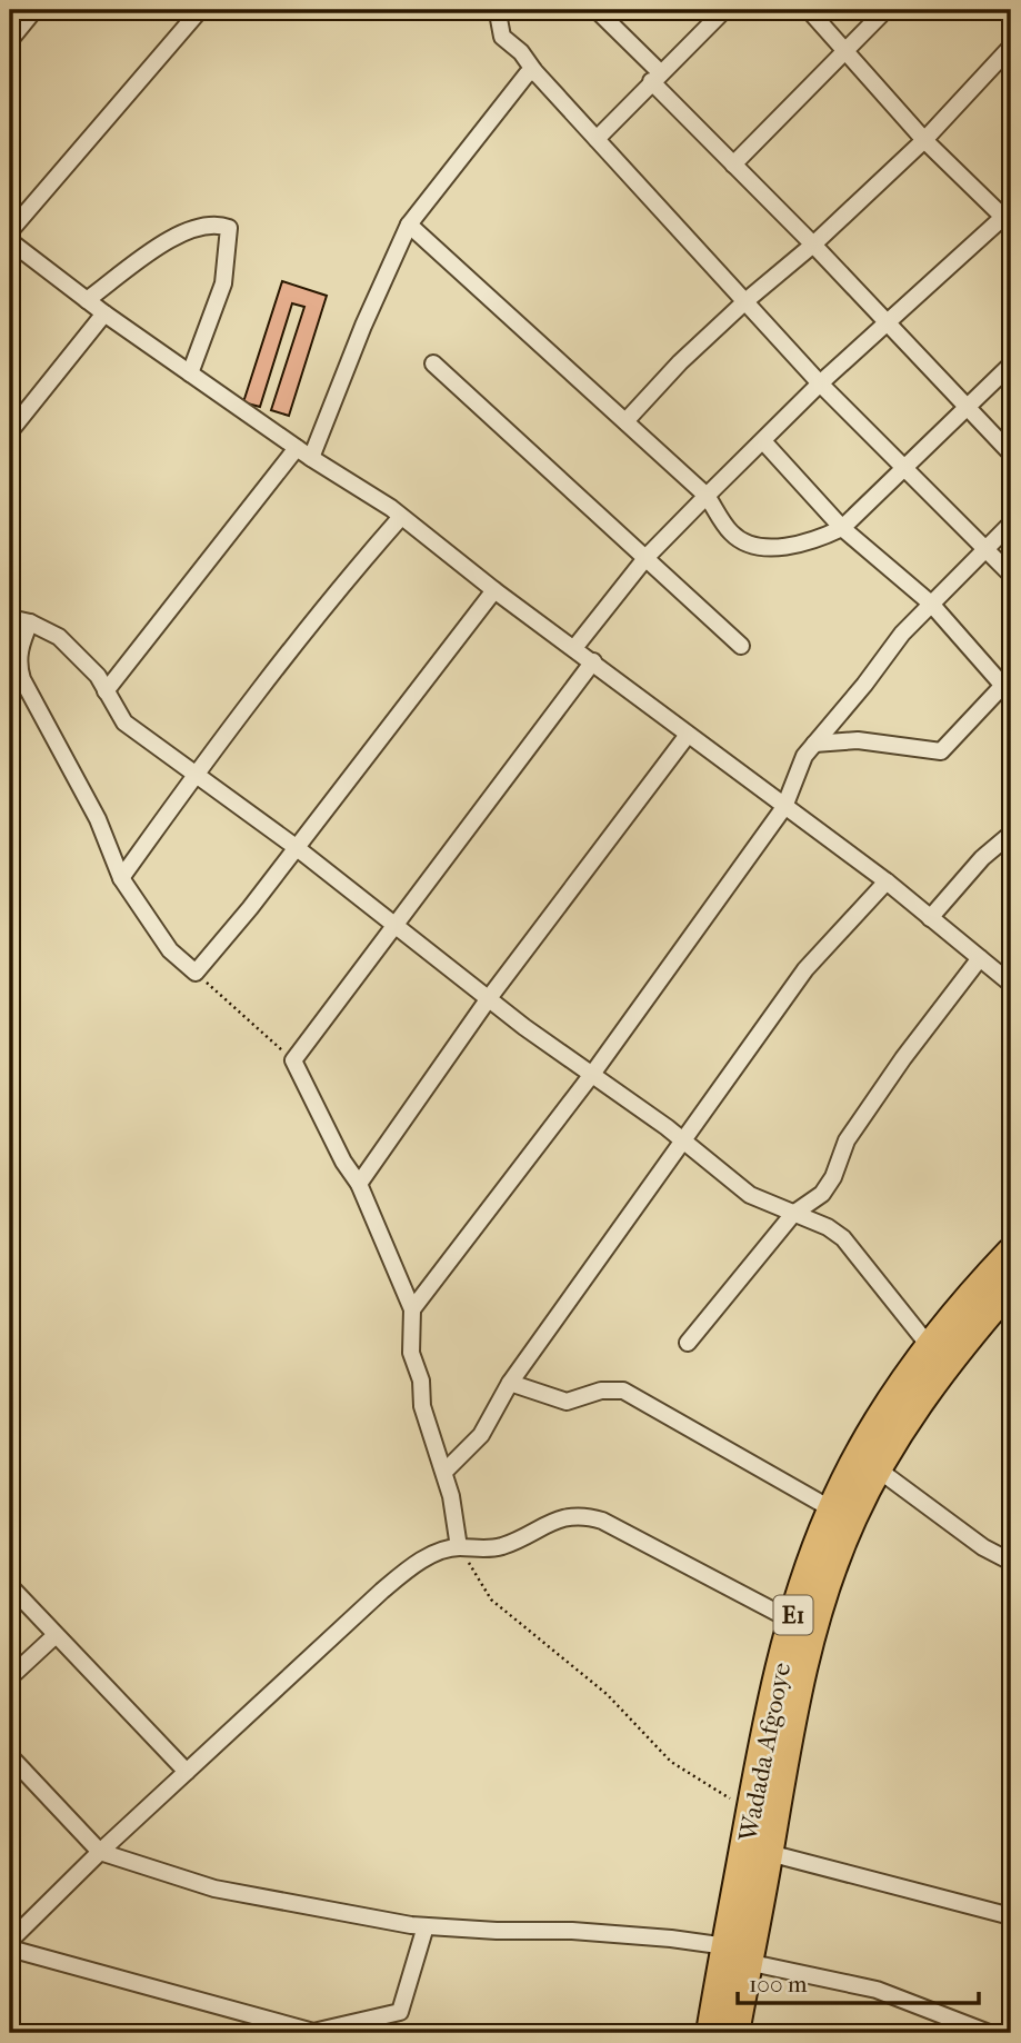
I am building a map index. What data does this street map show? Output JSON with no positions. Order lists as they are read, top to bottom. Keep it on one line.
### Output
{"streets":{"highway":["E1","Wadada Afgooye"]},"scale_bar":"100 m"}
